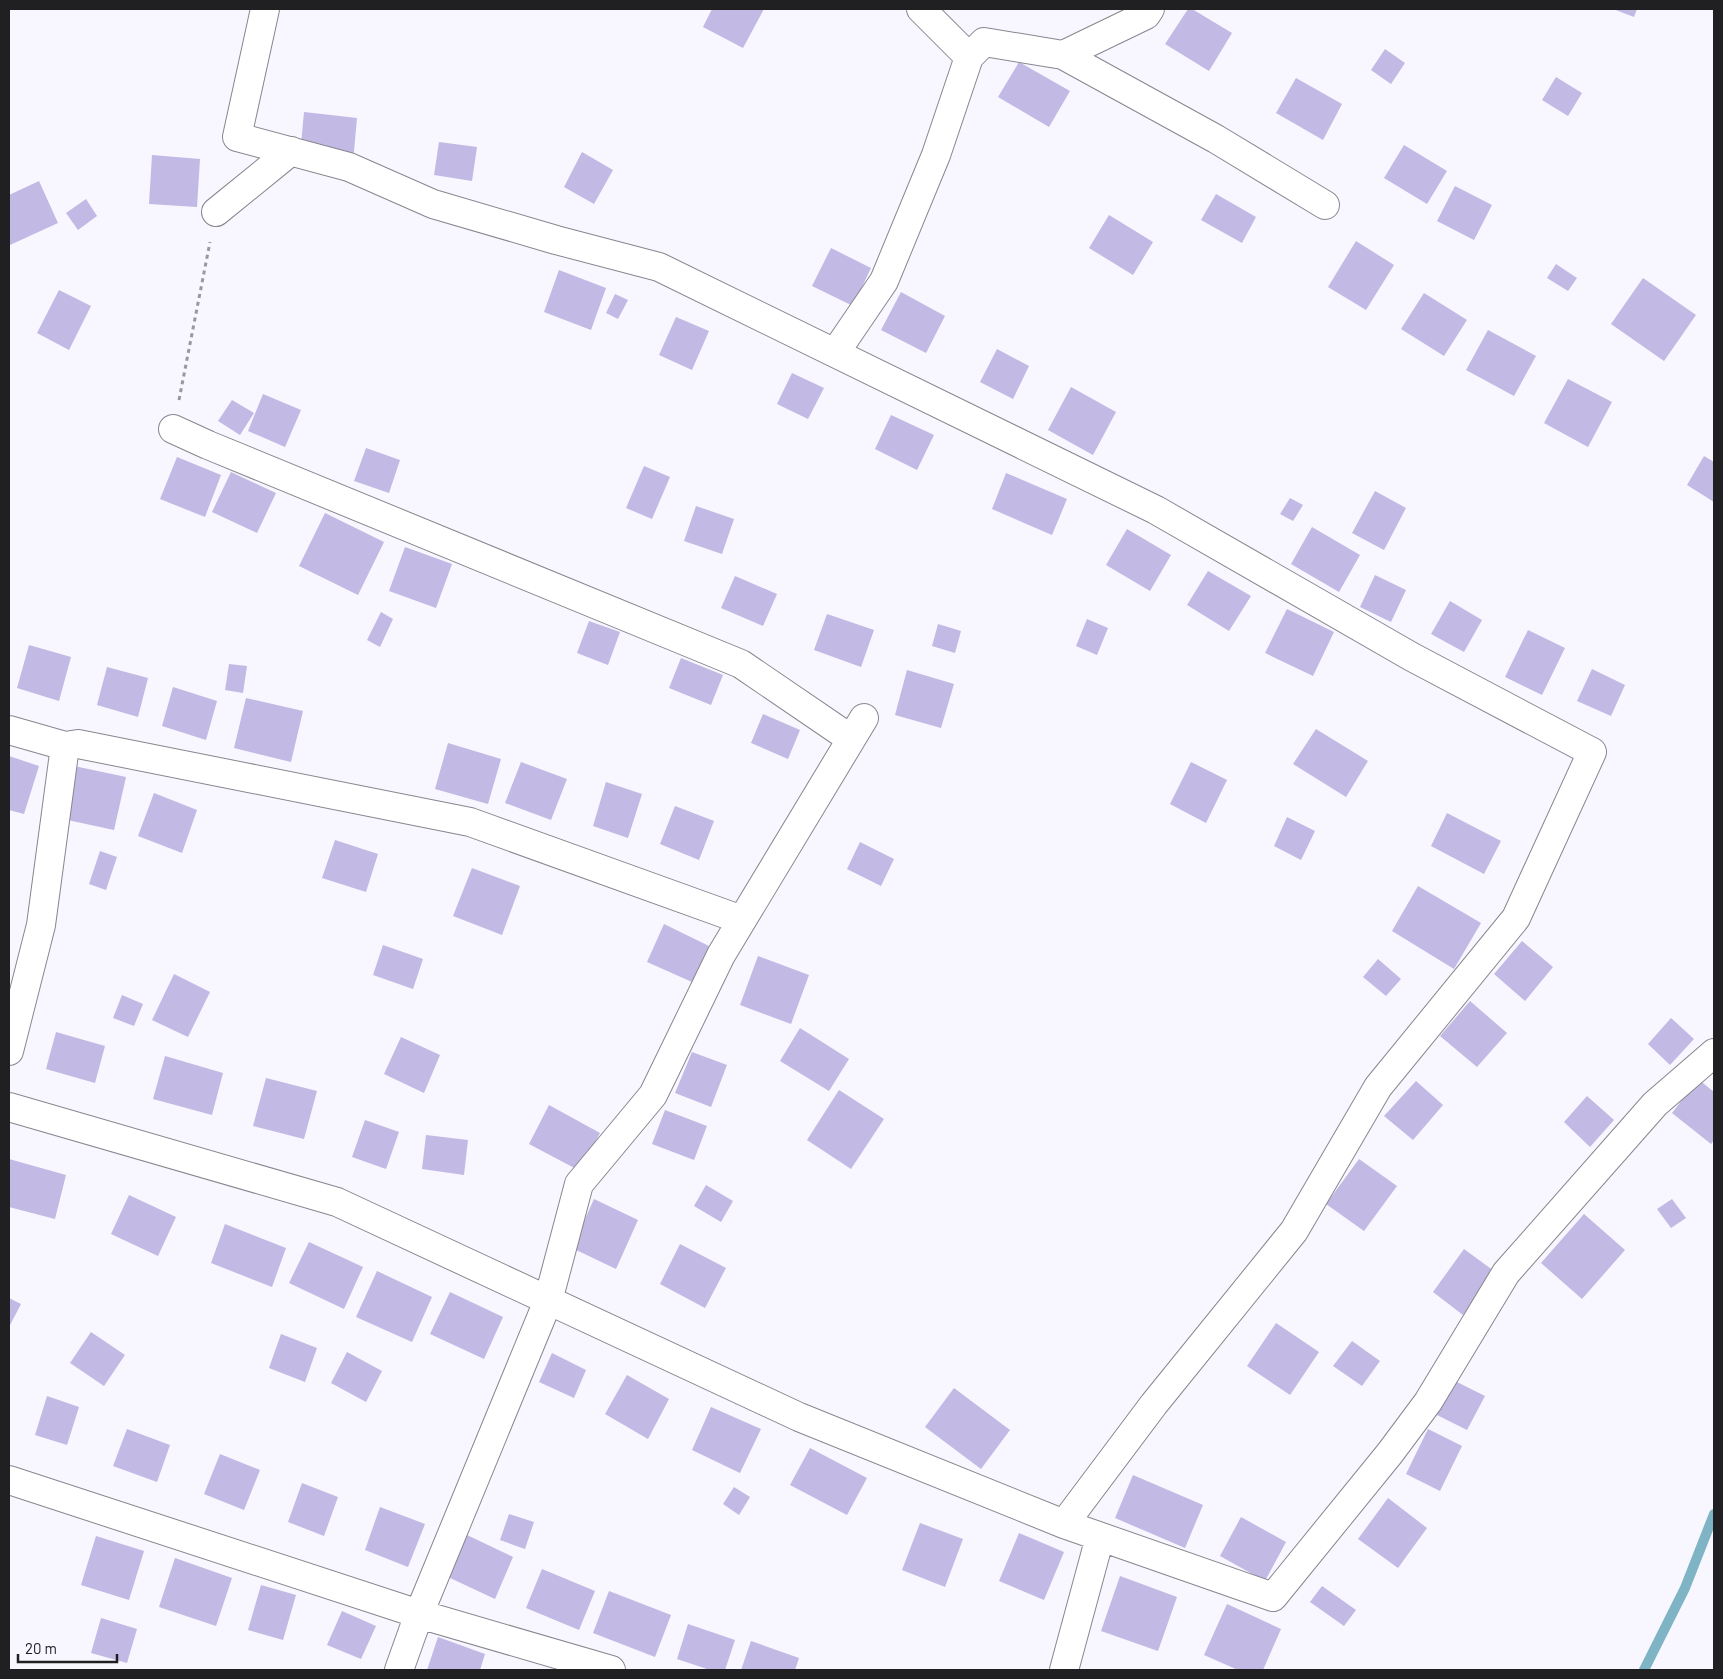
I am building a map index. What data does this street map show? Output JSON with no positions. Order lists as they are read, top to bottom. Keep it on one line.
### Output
{"scale_bar":"20 m"}
